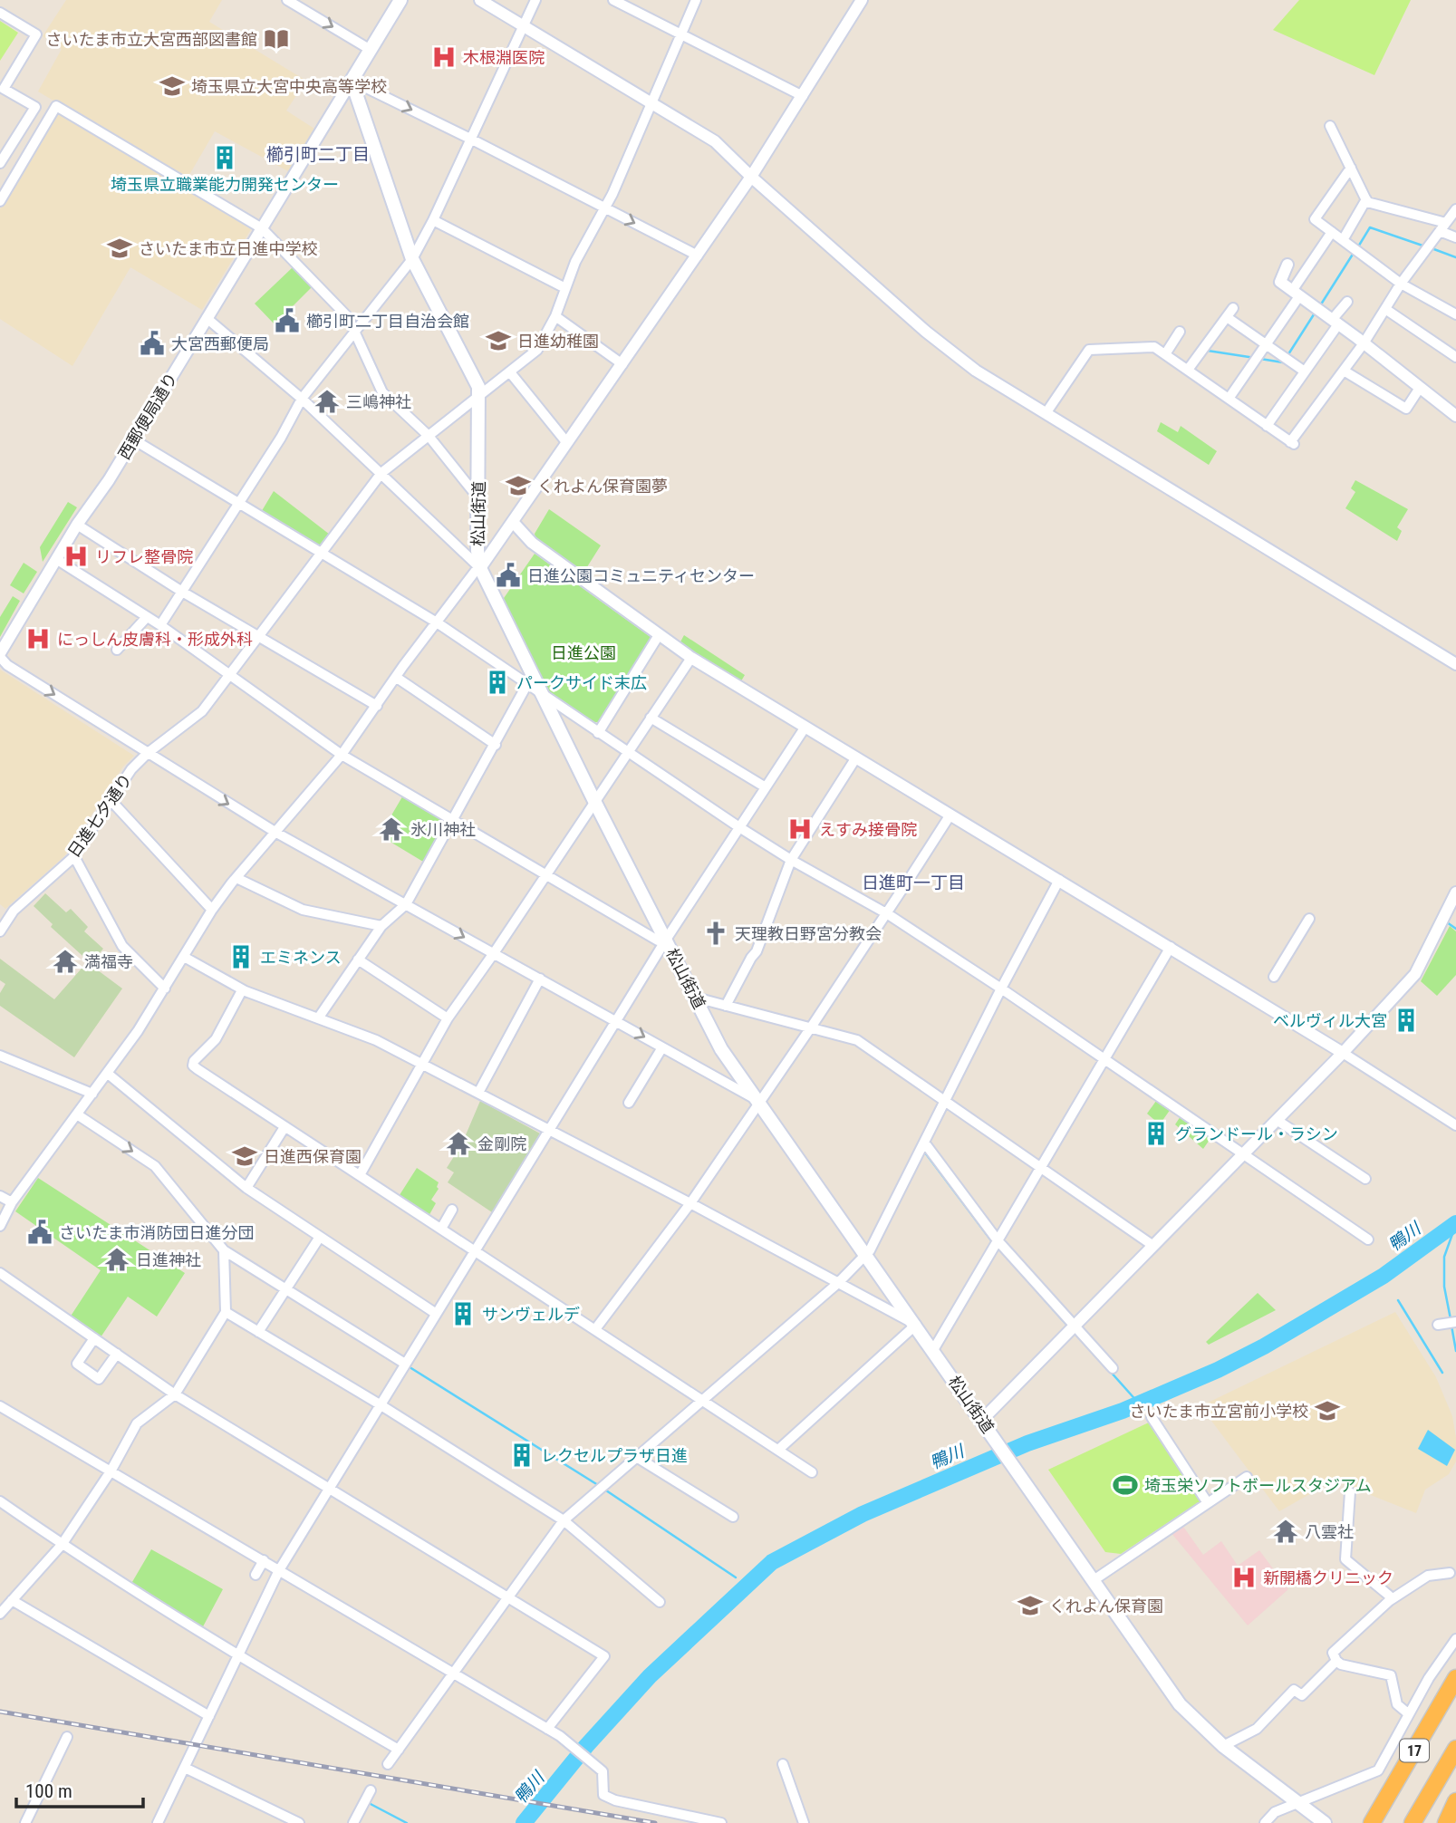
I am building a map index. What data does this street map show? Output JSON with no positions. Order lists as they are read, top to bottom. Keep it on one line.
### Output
{"streets":{"highway":["17"],"main road":["松山街道"],"street":["西郵便局通り","日進七夕通り"]},"crossings":[["西郵便局通り","松山街道"],["松山街道","日進七夕通り"]],"districts":["櫛引町二丁目","日進町一丁目"],"water":["鴨川"],"parks":["日進公園"],"places":{"library":["さいたま市立大宮西部図書館"],"hospital":["木根淵医院","リフレ整骨院","にっしん皮膚科・形成外科","えすみ接骨院","新開橋クリニック"],"school or university":["埼玉県立大宮中央高等学校","さいたま市立日進中学校","日進幼稚園","くれよん保育園夢","日進西保育園","さいたま市立宮前小学校","くれよん保育園"],"building":["埼玉県立職業能力開発センター","パークサイド末広","エミネンス","ベルヴィル大宮","グランドール・ラシン","サンヴェルデ","レクセルプラザ日進"],"public building":["櫛引町二丁目自治会館","大宮西郵便局","日進公園コミュニティセンター","さいたま市消防団日進分団"],"temple":["三嶋神社","氷川神社","満福寺","金剛院","日進神社","八雲社"],"church":["天理教日野宮分教会"],"sports":["埼玉栄ソフトボールスタジアム"]},"scale_bar":"100 m"}
